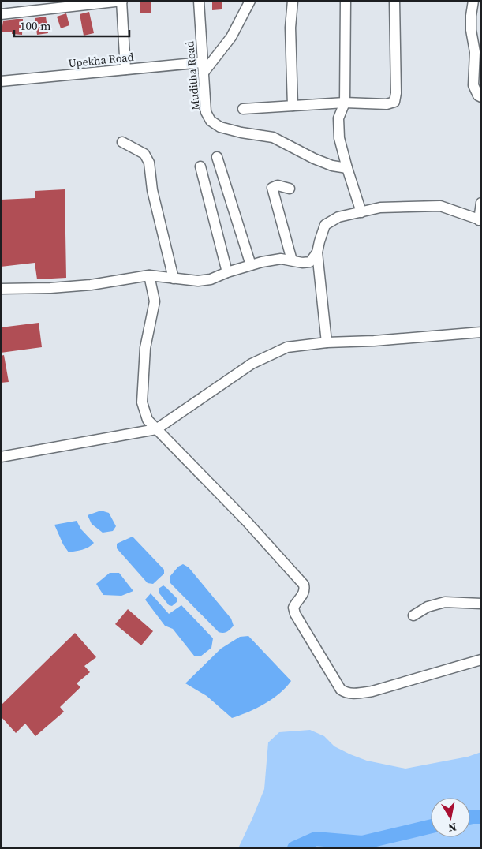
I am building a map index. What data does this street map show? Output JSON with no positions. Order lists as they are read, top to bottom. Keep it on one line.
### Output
{"streets":{"street":["Upekha Road","Muditha Road"]},"crossings":[["Upekha Road","Muditha Road"]],"scale_bar":"100 m","north":"bottom"}
